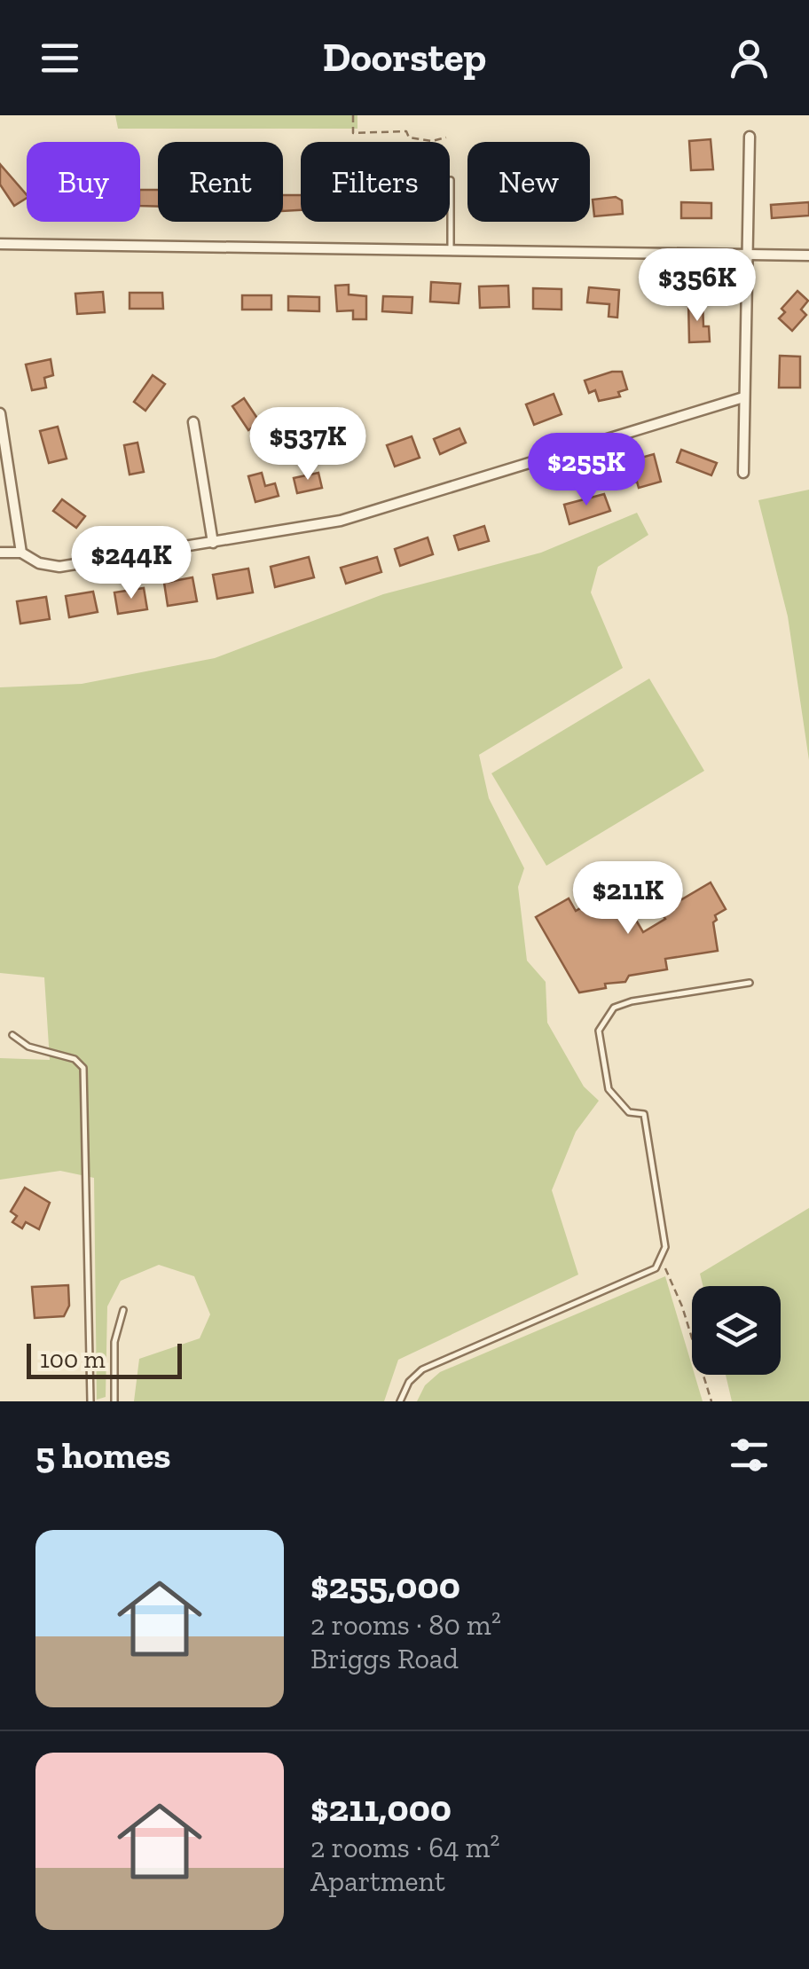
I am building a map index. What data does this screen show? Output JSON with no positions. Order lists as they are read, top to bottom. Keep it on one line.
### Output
{"scale_bar":"100 m","page":{"header":"Doorstep","chip":["Buy","Rent","Filters","New"],"price":["$356K","$537K","$255K","$244K","$211K"],"scale":"100 m","heading":"5 homes","list":[{"name":"$255,000","note":"2 rooms · 80 m² · Briggs Road"},{"name":"$211,000","note":"2 rooms · 64 m² · Apartment"}]}}
